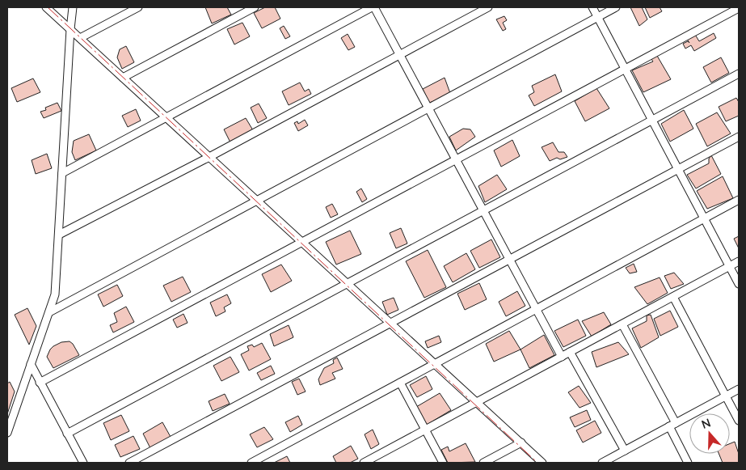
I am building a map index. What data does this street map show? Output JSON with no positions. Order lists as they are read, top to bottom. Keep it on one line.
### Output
{"north":"top"}
